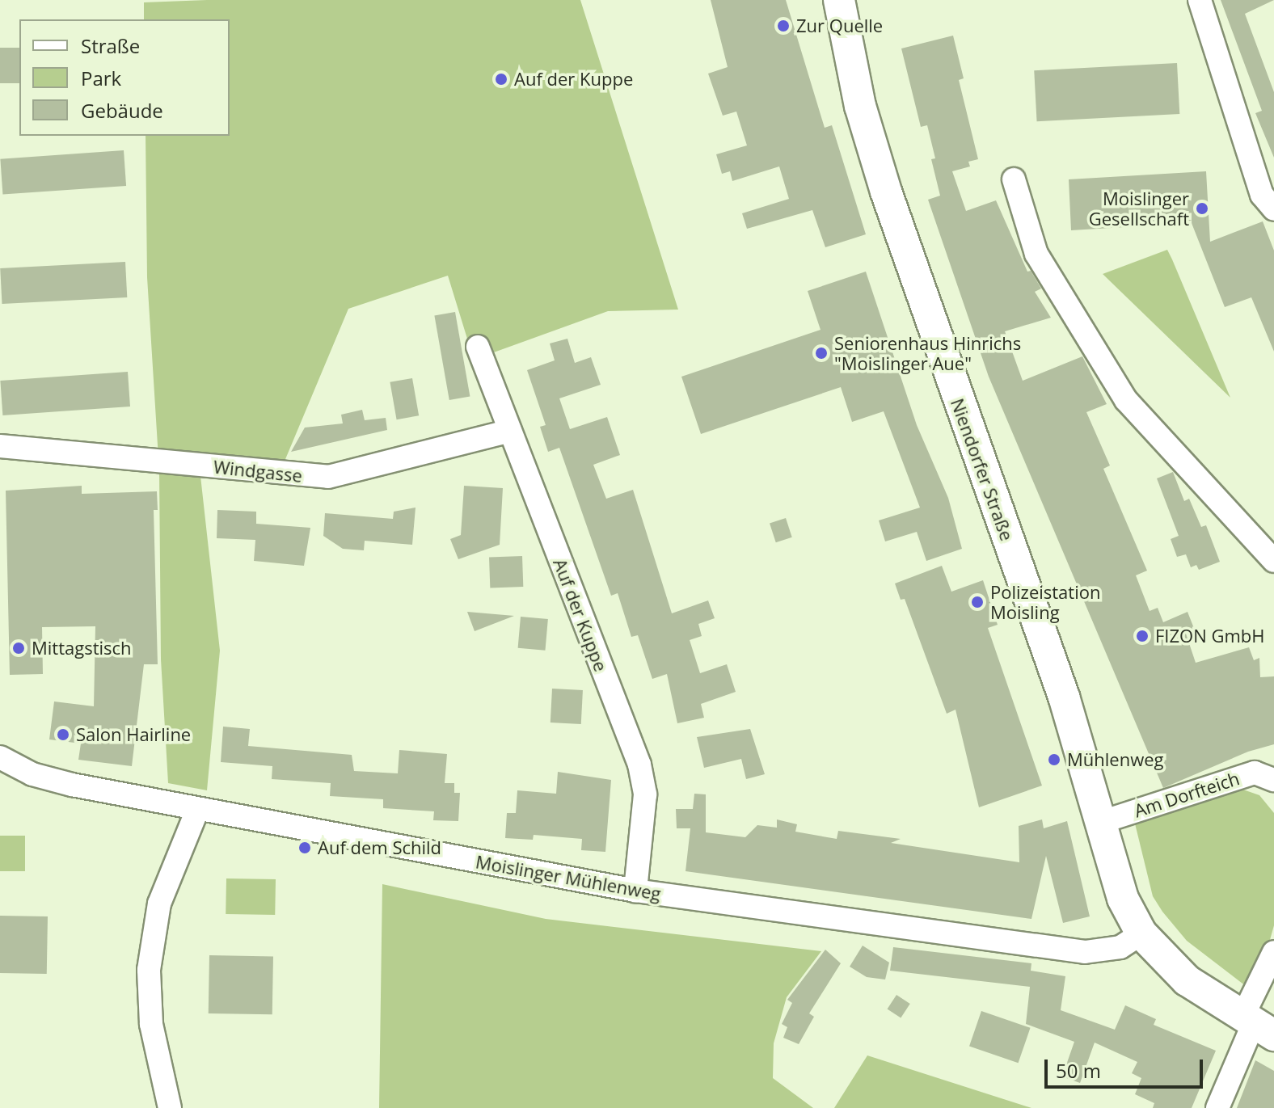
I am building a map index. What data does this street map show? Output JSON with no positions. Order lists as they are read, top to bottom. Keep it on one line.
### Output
{"streets":{"main road":["Niendorfer Straße"],"street":["Windgasse","Auf der Kuppe","Am Dorfteich","Moislinger Mühlenweg"]},"crossings":[["Niendorfer Straße","Am Dorfteich"],["Niendorfer Straße","Moislinger Mühlenweg"],["Windgasse","Auf der Kuppe"],["Auf der Kuppe","Moislinger Mühlenweg"]],"places":["Zur Quelle","Auf der Kuppe","Moislinger Gesellschaft","Seniorenhaus Hinrichs \"Moislinger Aue\"","Polizeistation Moisling","FIZON GmbH","Mittagstisch","Salon Hairline","Mühlenweg","Auf dem Schild"],"legend":["Straße","Park","Gebäude"],"scale_bar":"50 m"}
